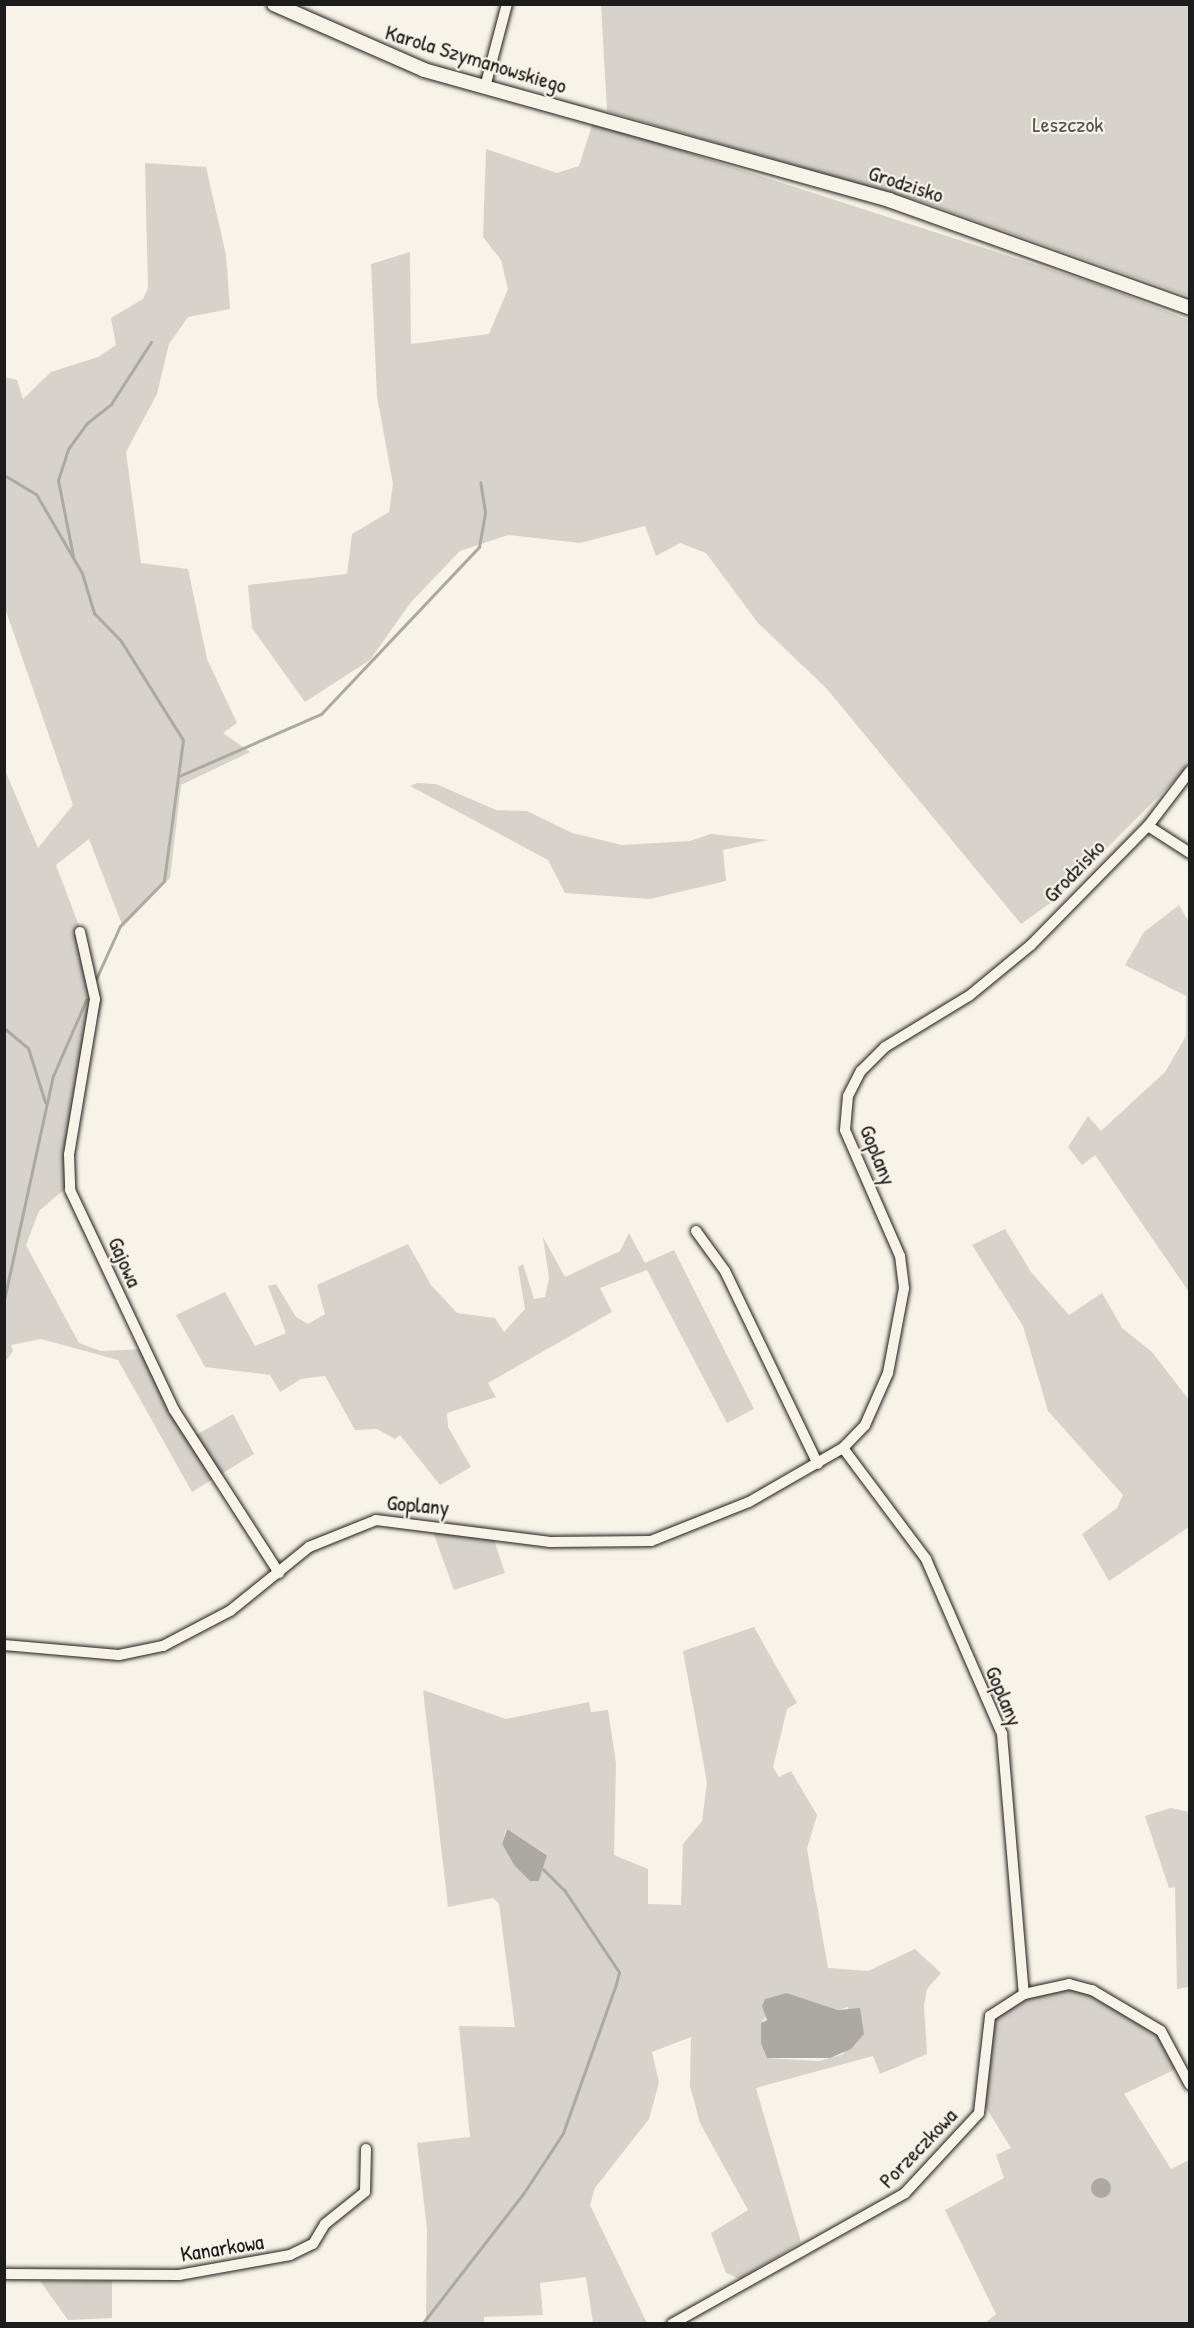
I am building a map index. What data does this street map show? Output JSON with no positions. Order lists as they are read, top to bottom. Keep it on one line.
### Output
{"streets":{"street":["Karola Szymanowskiego","Grodzisko","Goplany","Gajowa","Porzeczkowa","Kanarkowa"]},"crossings":[["Karola Szymanowskiego","Grodzisko"],["Grodzisko","Goplany"],["Goplany","Gajowa"],["Goplany","Porzeczkowa"]],"parks":["Leszczok"]}
